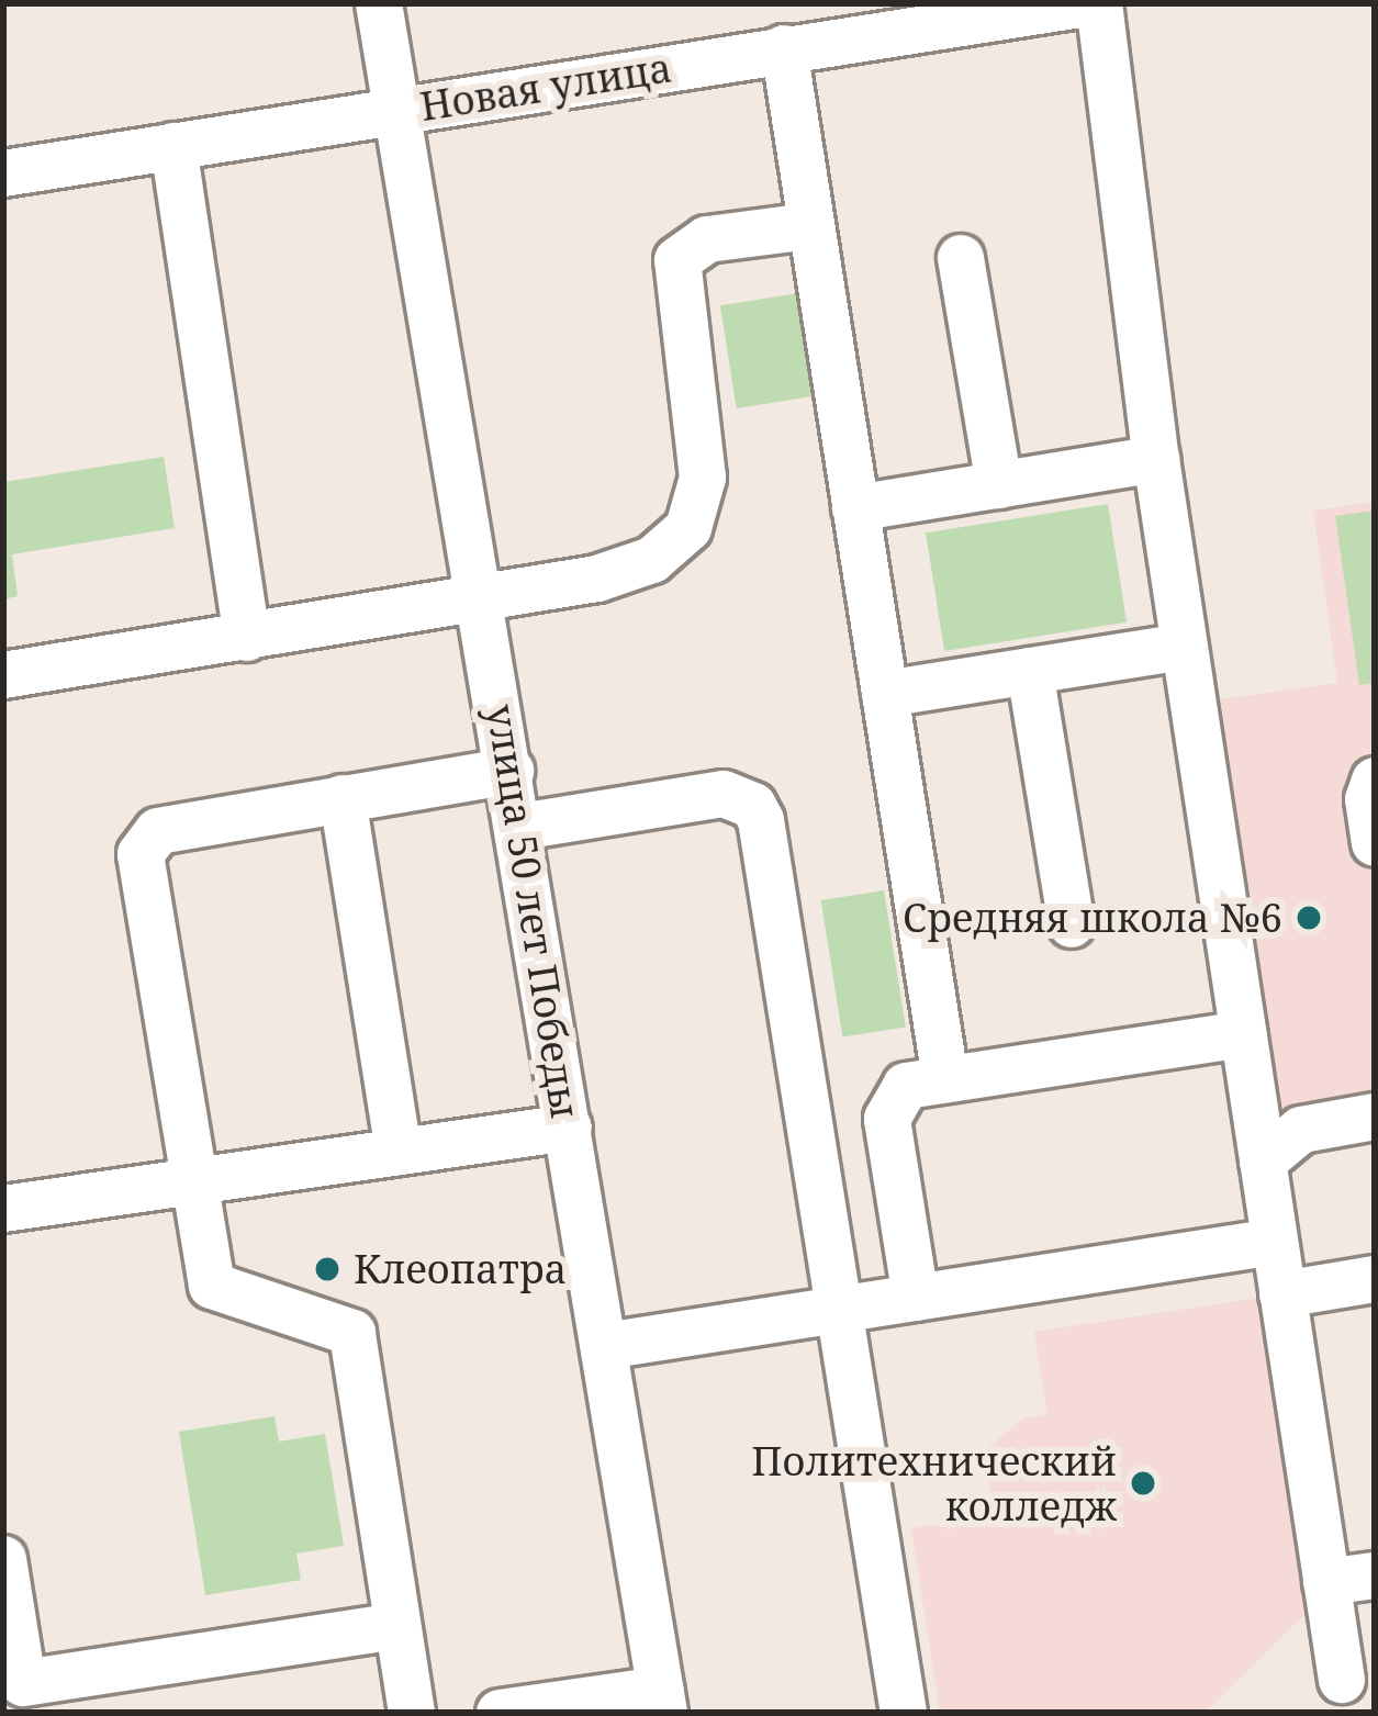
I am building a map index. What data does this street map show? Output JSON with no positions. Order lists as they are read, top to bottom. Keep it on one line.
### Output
{"streets":{"street":["Новая улица","улица 50 лет Победы"]},"crossings":[["Новая улица","улица 50 лет Победы"]],"places":["Средняя школа №6","Клеопатра","Политехнический колледж"]}
